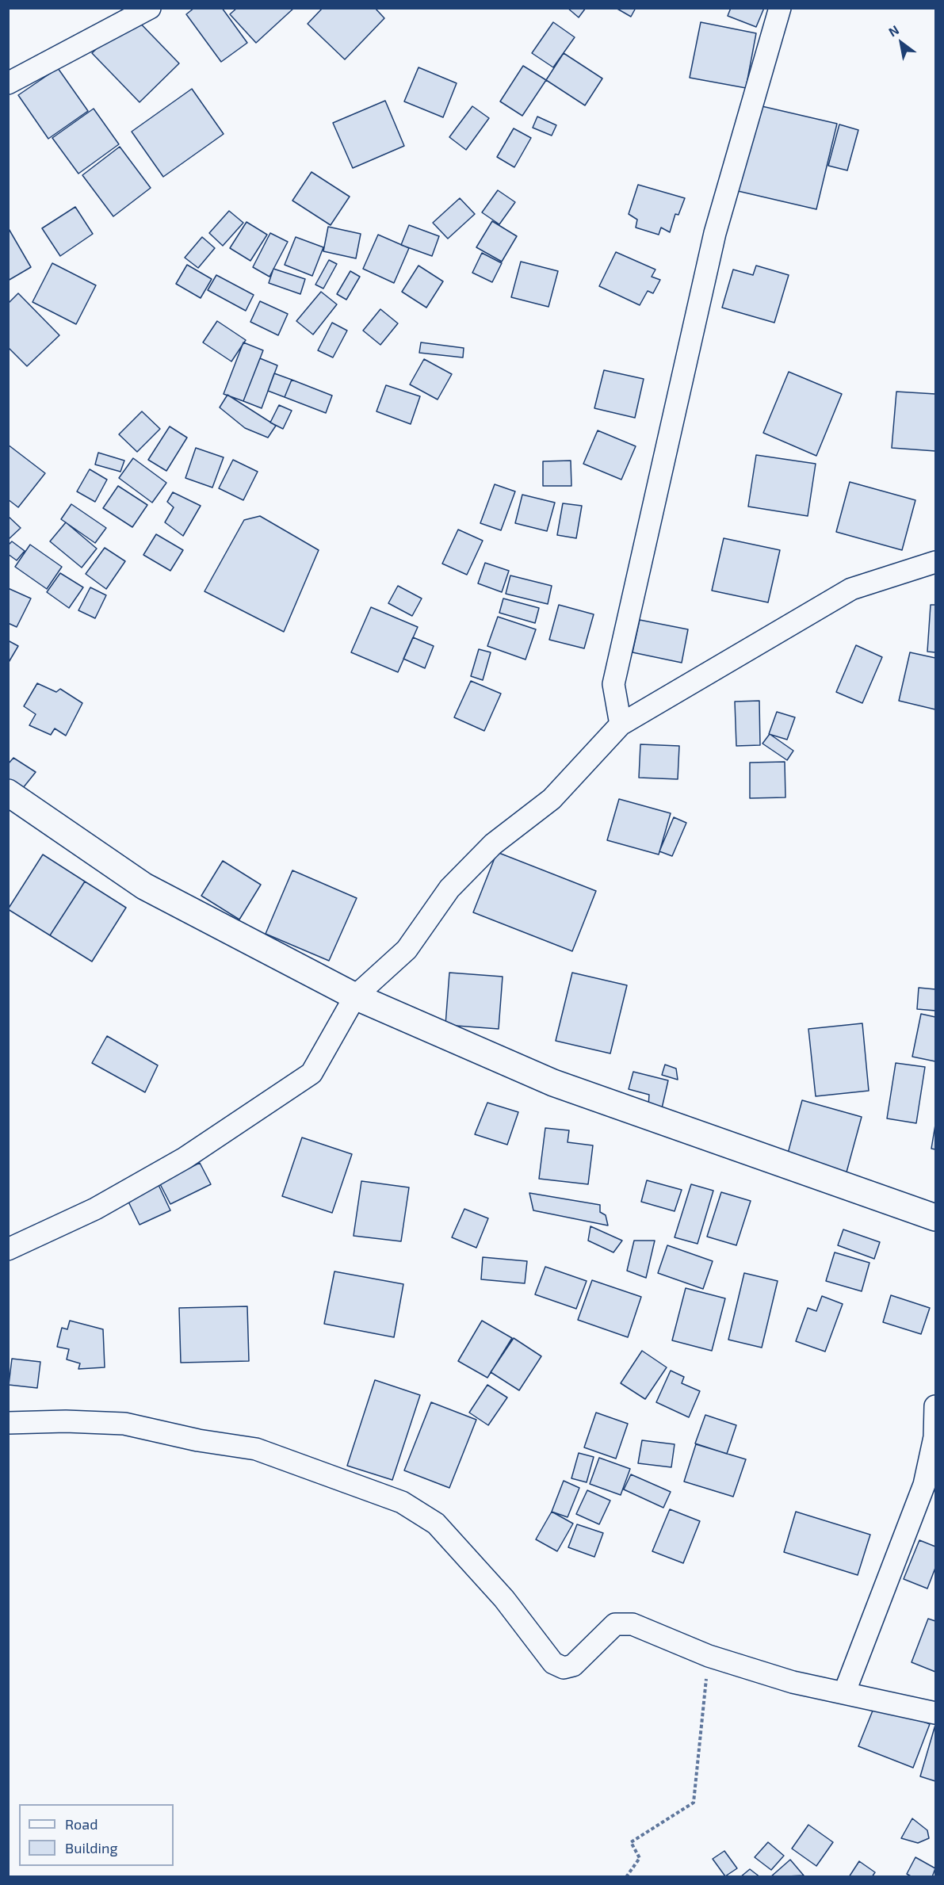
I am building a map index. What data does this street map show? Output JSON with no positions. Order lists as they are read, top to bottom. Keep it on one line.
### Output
{"legend":["Road","Building"],"north":"top left"}
